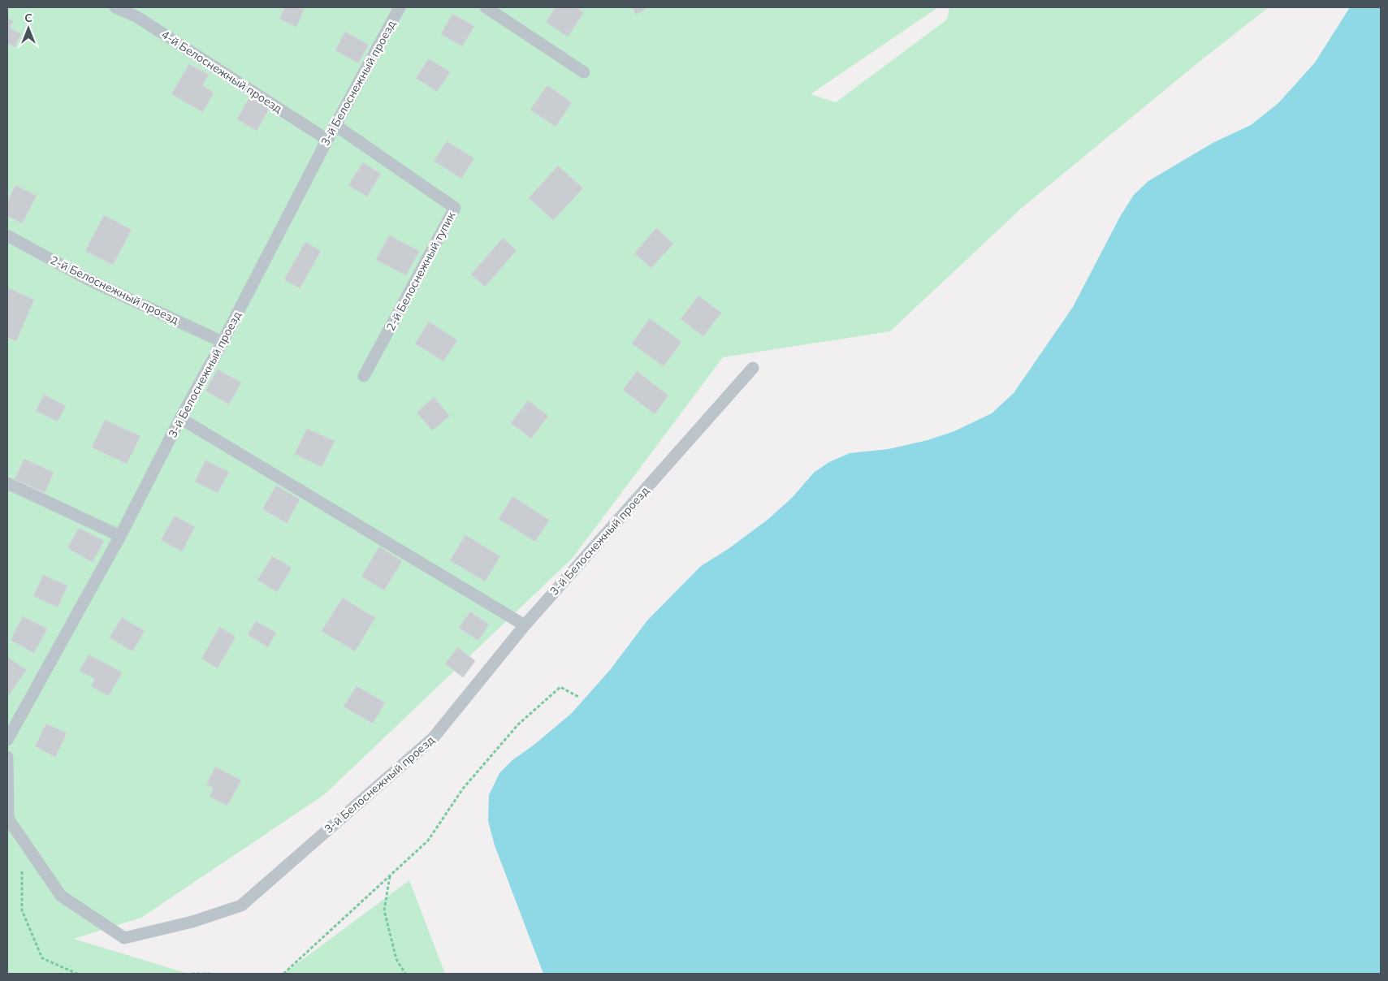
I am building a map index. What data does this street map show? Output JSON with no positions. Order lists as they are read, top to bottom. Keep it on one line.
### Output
{"streets":{"lane":["4-й Белоснежный проезд","3-й Белоснежный проезд","2-й Белоснежный тупик","2-й Белоснежный проезд"]},"crossings":[["4-й Белоснежный проезд","3-й Белоснежный проезд"],["3-й Белоснежный проезд","2-й Белоснежный тупик"],["3-й Белоснежный проезд","2-й Белоснежный проезд"]],"north":"top"}
